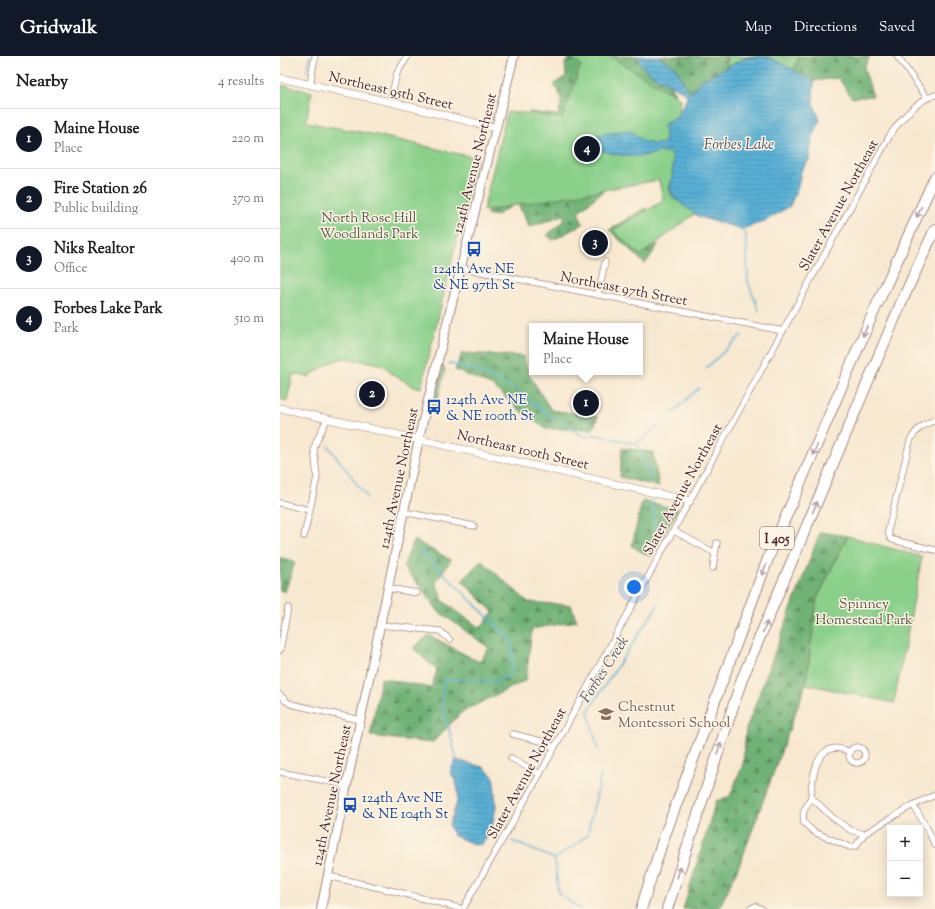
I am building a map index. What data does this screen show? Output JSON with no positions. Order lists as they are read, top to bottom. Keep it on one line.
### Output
{"streets":{"highway":["I 405"],"main road":["124th Avenue Northeast"],"street":["Northeast 95th Street","Slater Avenue Northeast","Northeast 97th Street","Northeast 100th Street"]},"crossings":[["Northeast 95th Street","124th Avenue Northeast"],["124th Avenue Northeast","Northeast 97th Street"],["124th Avenue Northeast","Northeast 100th Street"],["Slater Avenue Northeast","Northeast 97th Street"],["Slater Avenue Northeast","Northeast 100th Street"]],"water":["Forbes Lake","Forbes Creek"],"parks":["North Rose Hill Woodlands Park","Spinney Homestead Park"],"places":{"bus stop":["124th Ave NE & NE 97th St","124th Ave NE & NE 100th St","124th Ave NE & NE 104th St"],"school or university":["Chestnut Montessori School"]},"page":{"header":"Gridwalk","nav":["Map","Directions","Saved"],"heading":["Nearby","4 results"],"list":[{"mark":"1","name":"Maine House","note":"Place","value":"220 m"},{"mark":"2","name":"Fire Station 26","note":"Public building","value":"370 m"},{"mark":"3","name":"Niks Realtor","note":"Office","value":"400 m"},{"mark":"4","name":"Forbes Lake Park","note":"Park","value":"510 m"}],"pins":["4","3","2","1"],"popup":["Maine House","Place"],"map_buttons":["+","−"]}}
